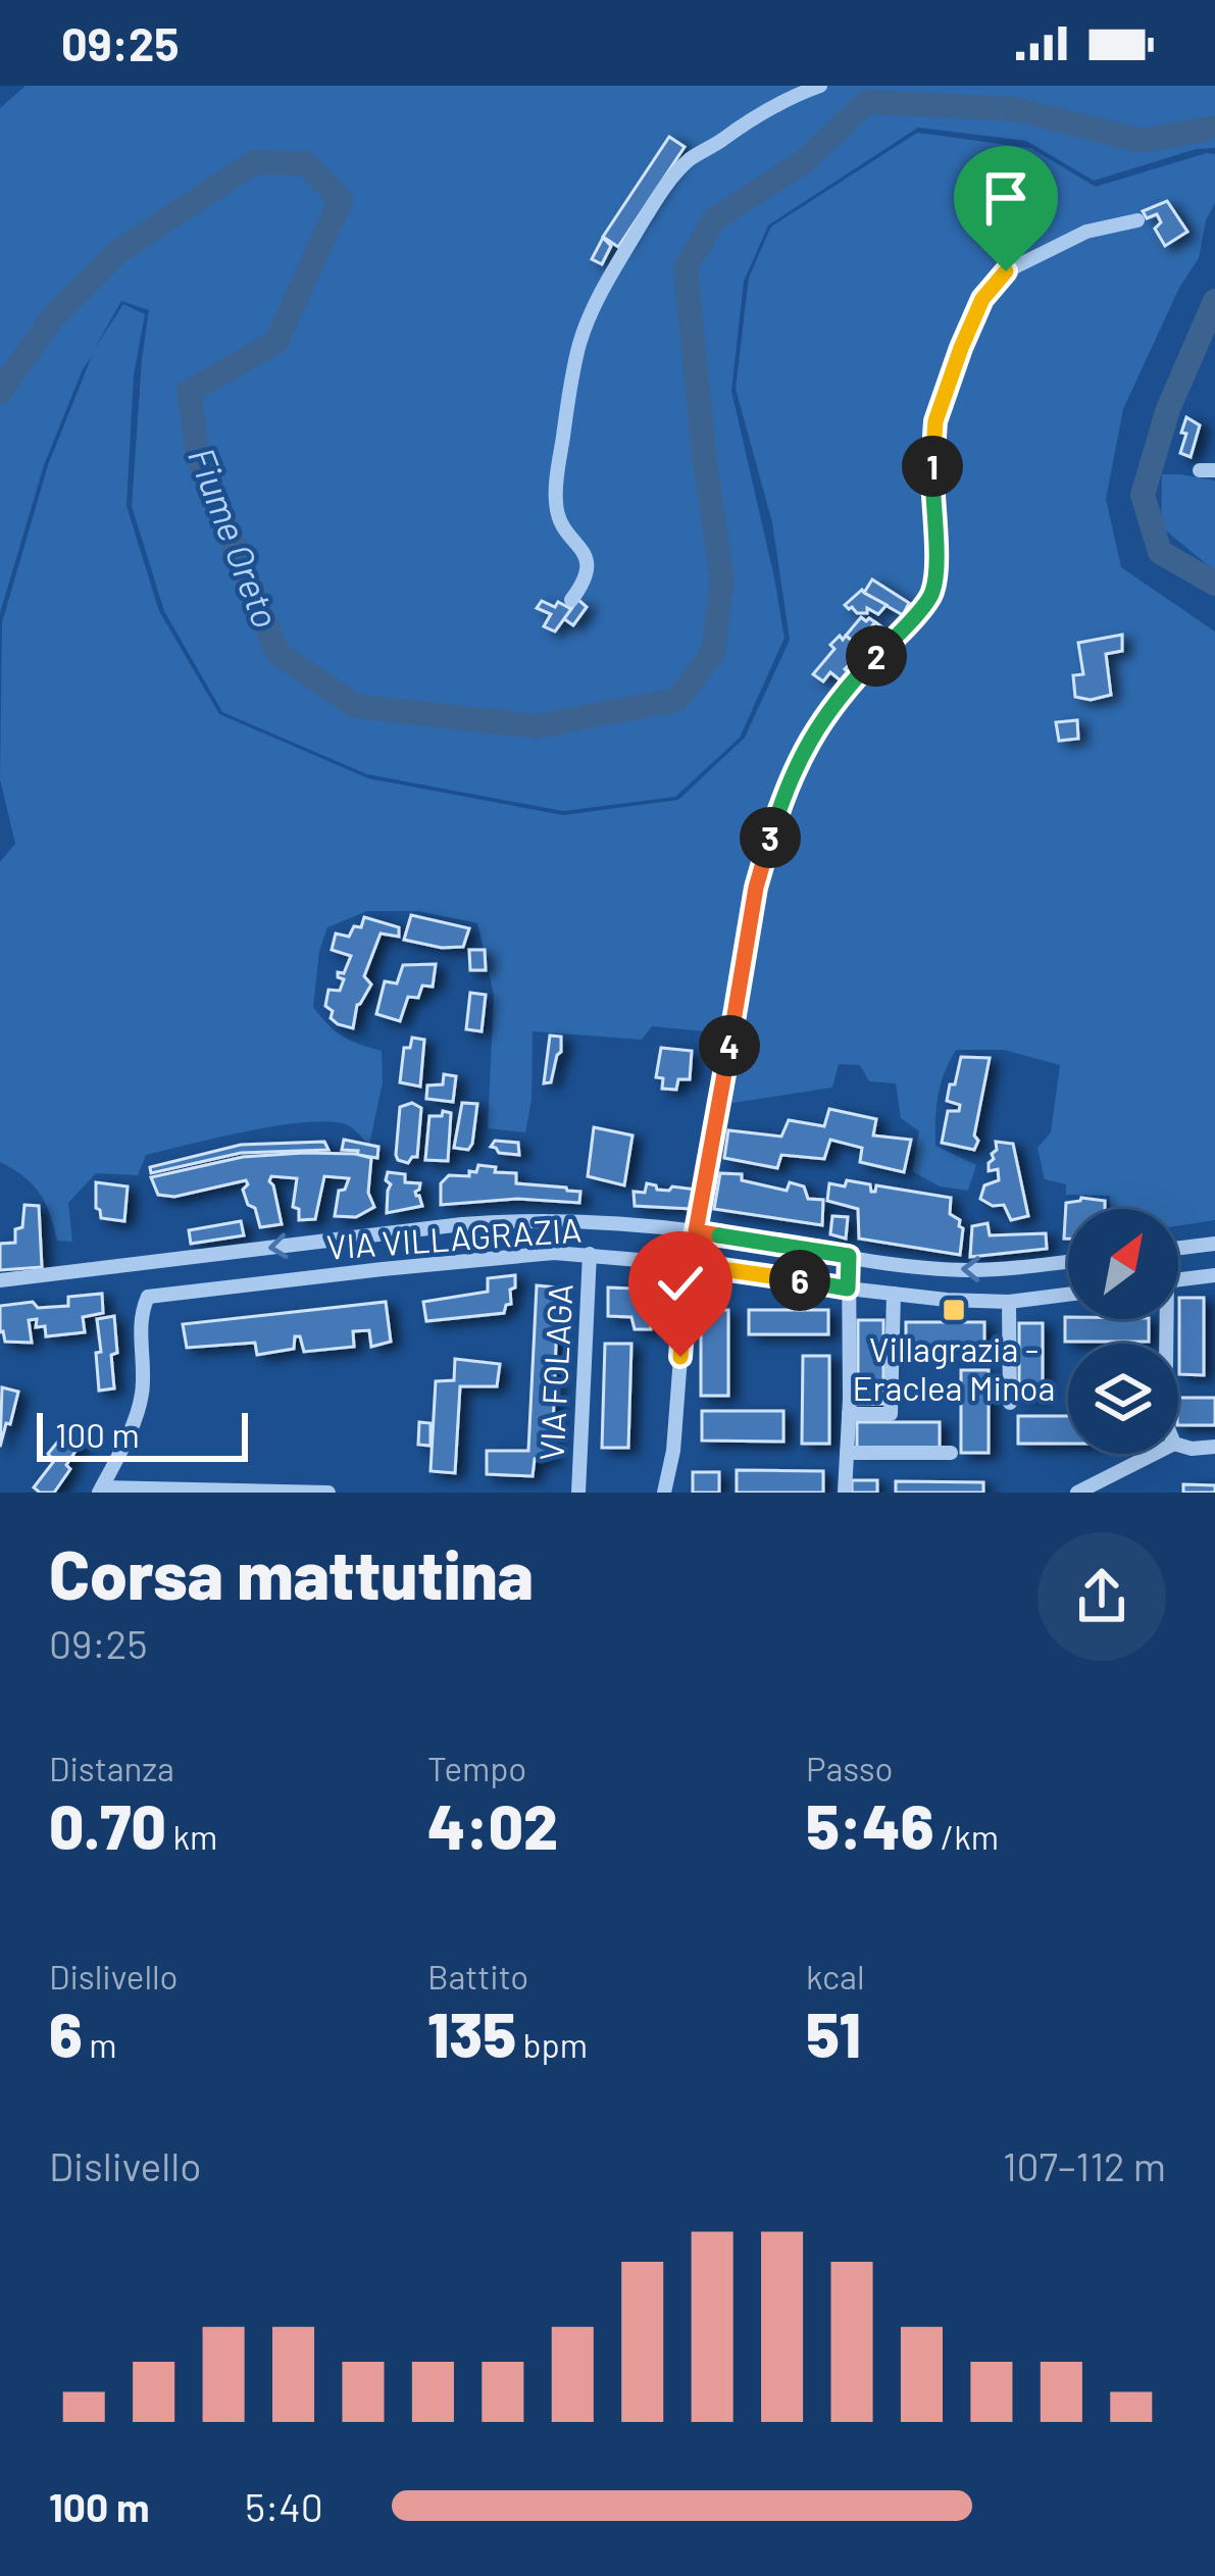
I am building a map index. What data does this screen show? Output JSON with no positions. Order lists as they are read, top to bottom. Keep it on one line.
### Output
{"streets":{"street":["VIA VILLAGRAZIA","VIA FOLAGA"]},"crossings":[["VIA VILLAGRAZIA","VIA FOLAGA"]],"water":["Fiume Oreto"],"places":{"transit":["Villagrazia - Eraclea Minoa"]},"scale_bar":"100 m","north":"top right","page":{"status":"09:25","pins":["1","2","3","4","6"],"scale":"100 m","heading":["Corsa mattutina","09:25"],"stats":[["Distanza","0.70 km"],["Tempo","4:02"],["Passo","5:46 /km"],["Dislivello","6 m"],["Battito","135 bpm"],["kcal","51"]],"chart":["Dislivello","107–112 m"],"list":[{"name":"100 m","note":"5:40"}]}}
